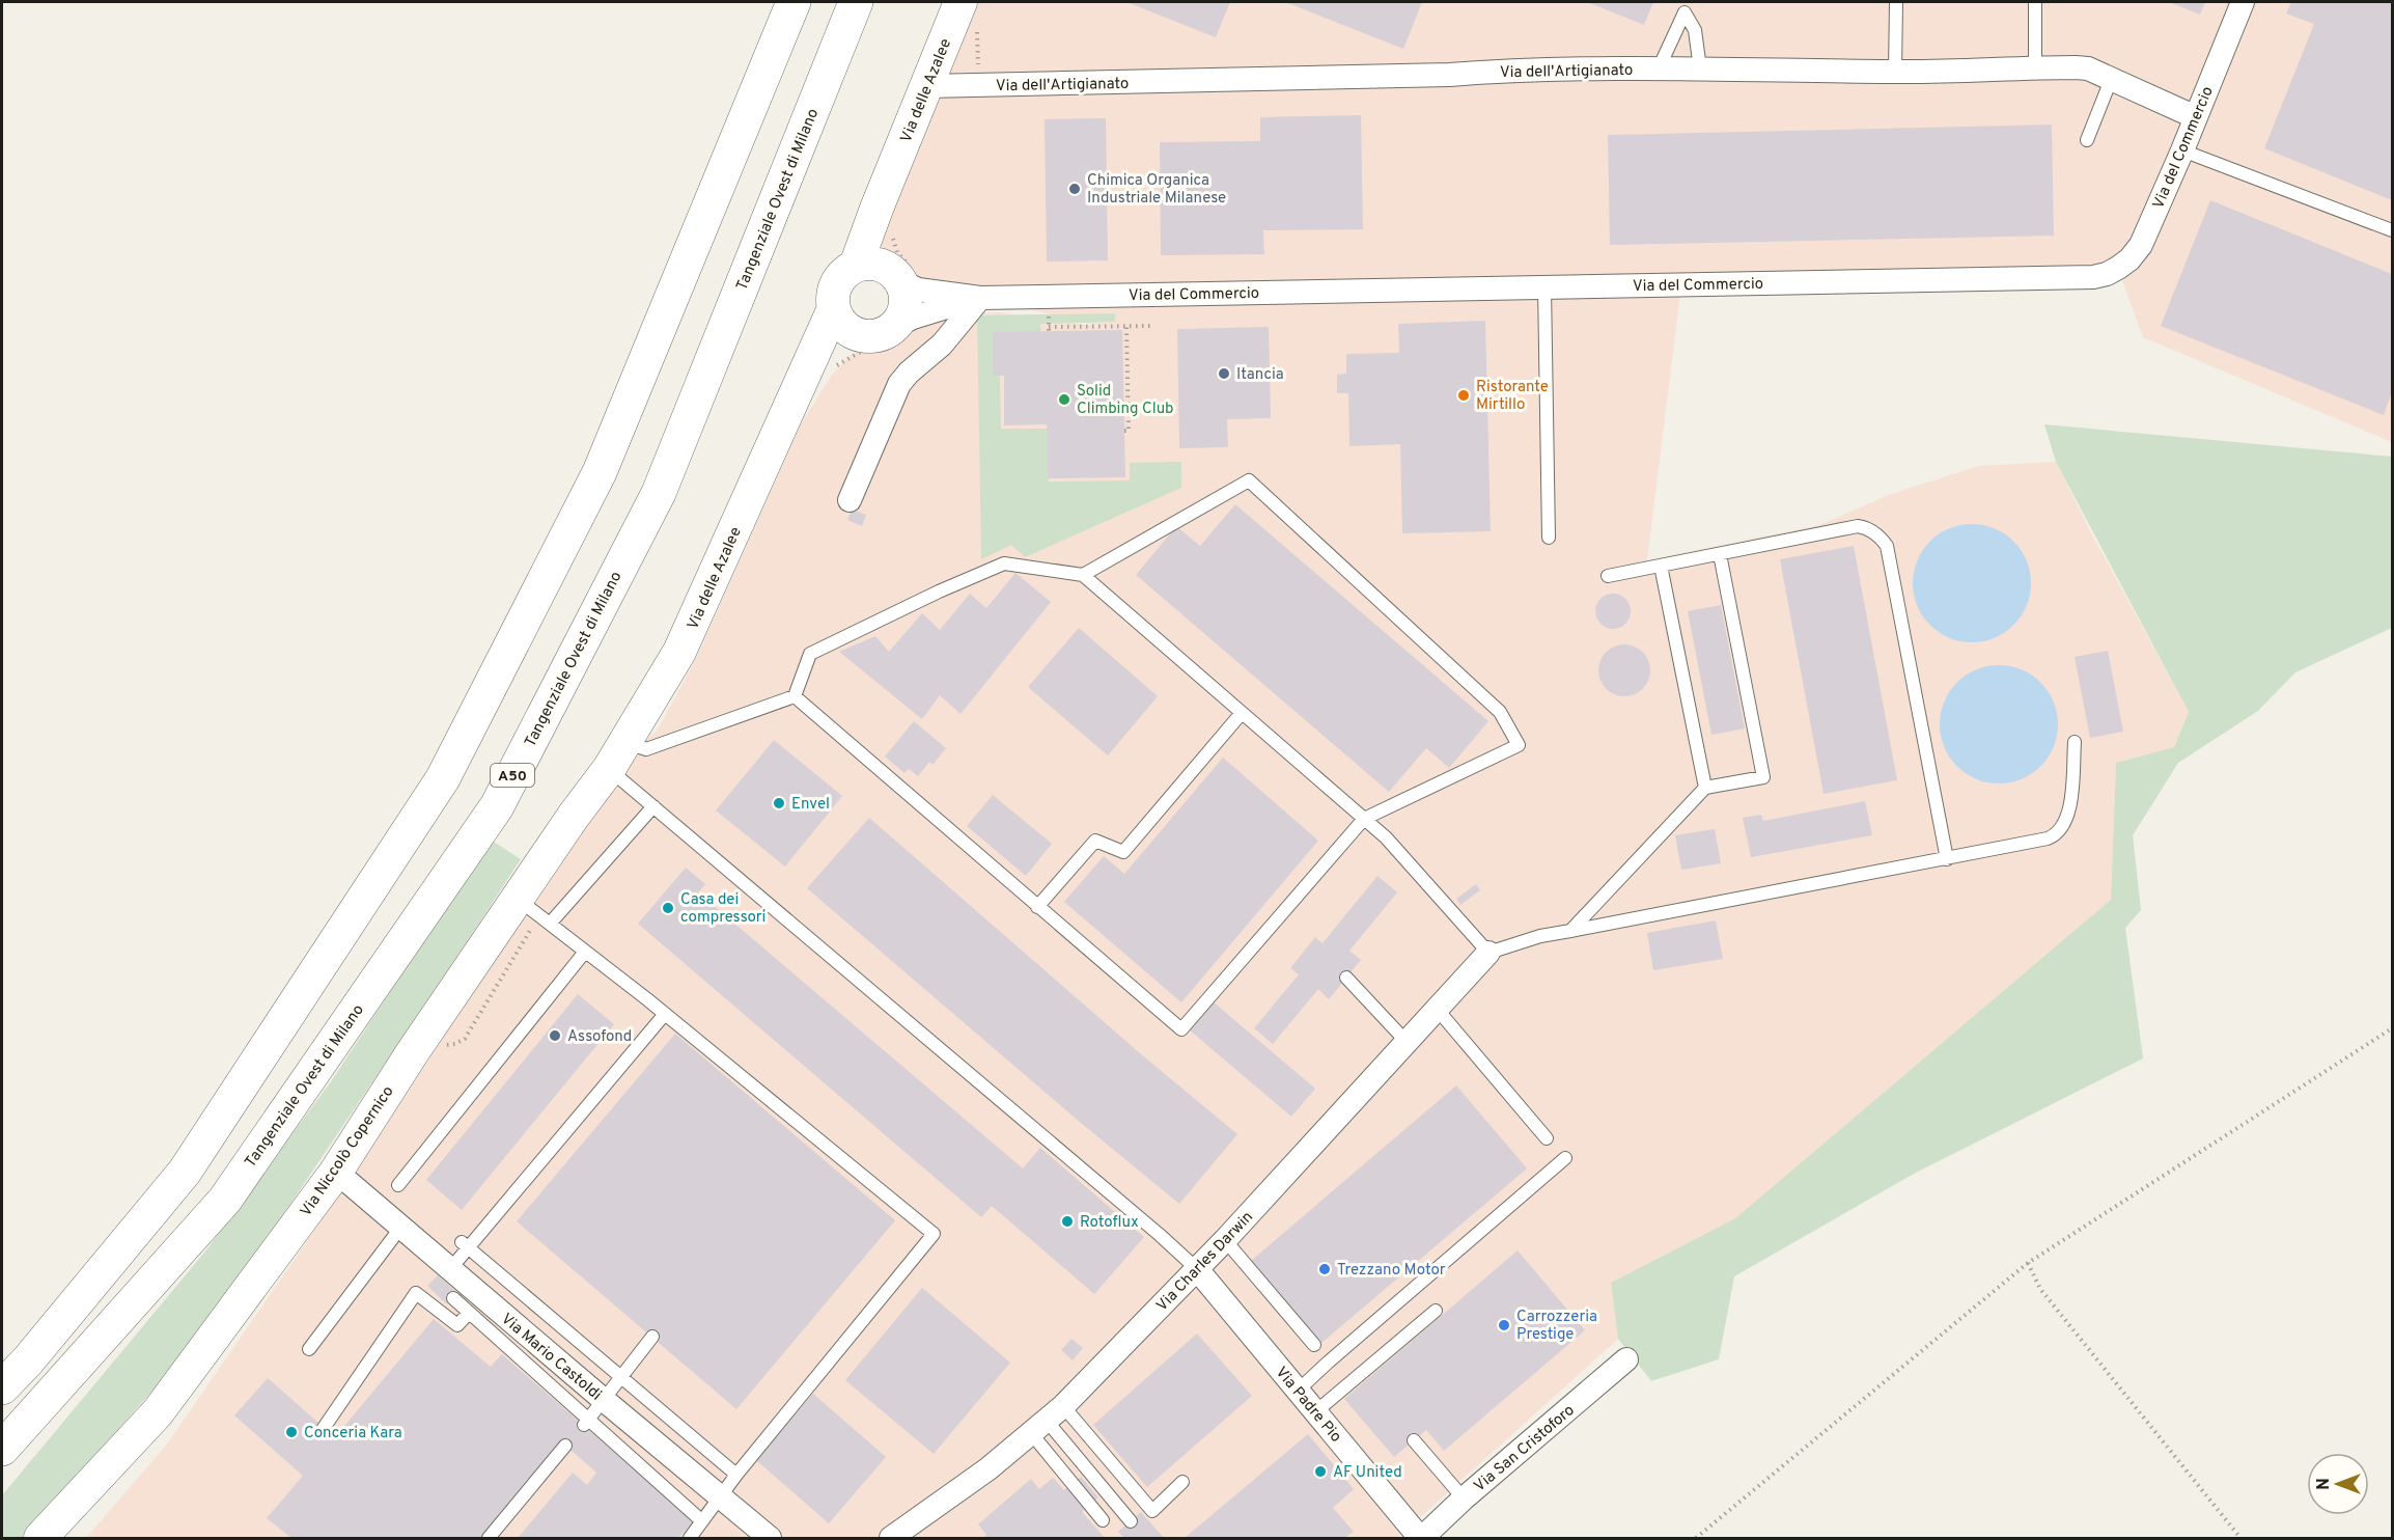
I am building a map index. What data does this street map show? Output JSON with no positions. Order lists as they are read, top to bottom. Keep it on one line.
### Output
{"streets":{"highway":["Tangenziale Ovest di Milano","A50"],"street":["Via dell'Artigianato","Via delle Azalee","Via del Commercio","Via Niccolò Copernico","Via Charles Darwin","Via Mario Castoldi","Via Padre Pio","Via San Cristoforo"]},"crossings":[["Via dell'Artigianato","Via delle Azalee"],["Via dell'Artigianato","Via del Commercio"],["Via delle Azalee","Via del Commercio"],["Via delle Azalee","Via Niccolò Copernico"],["Via Niccolò Copernico","Via Mario Castoldi"],["Via Charles Darwin","Via Padre Pio"],["Via Padre Pio","Via San Cristoforo"]],"places":["Chimica Organica Industriale Milanese","Itancia","Ristorante Mirtillo","Solid Climbing Club","Envel","Casa dei compressori","Assofond","Rotoflux","Trezzano Motor","Carrozzeria Prestige","Conceria Kara","AF United"],"north":"left"}
